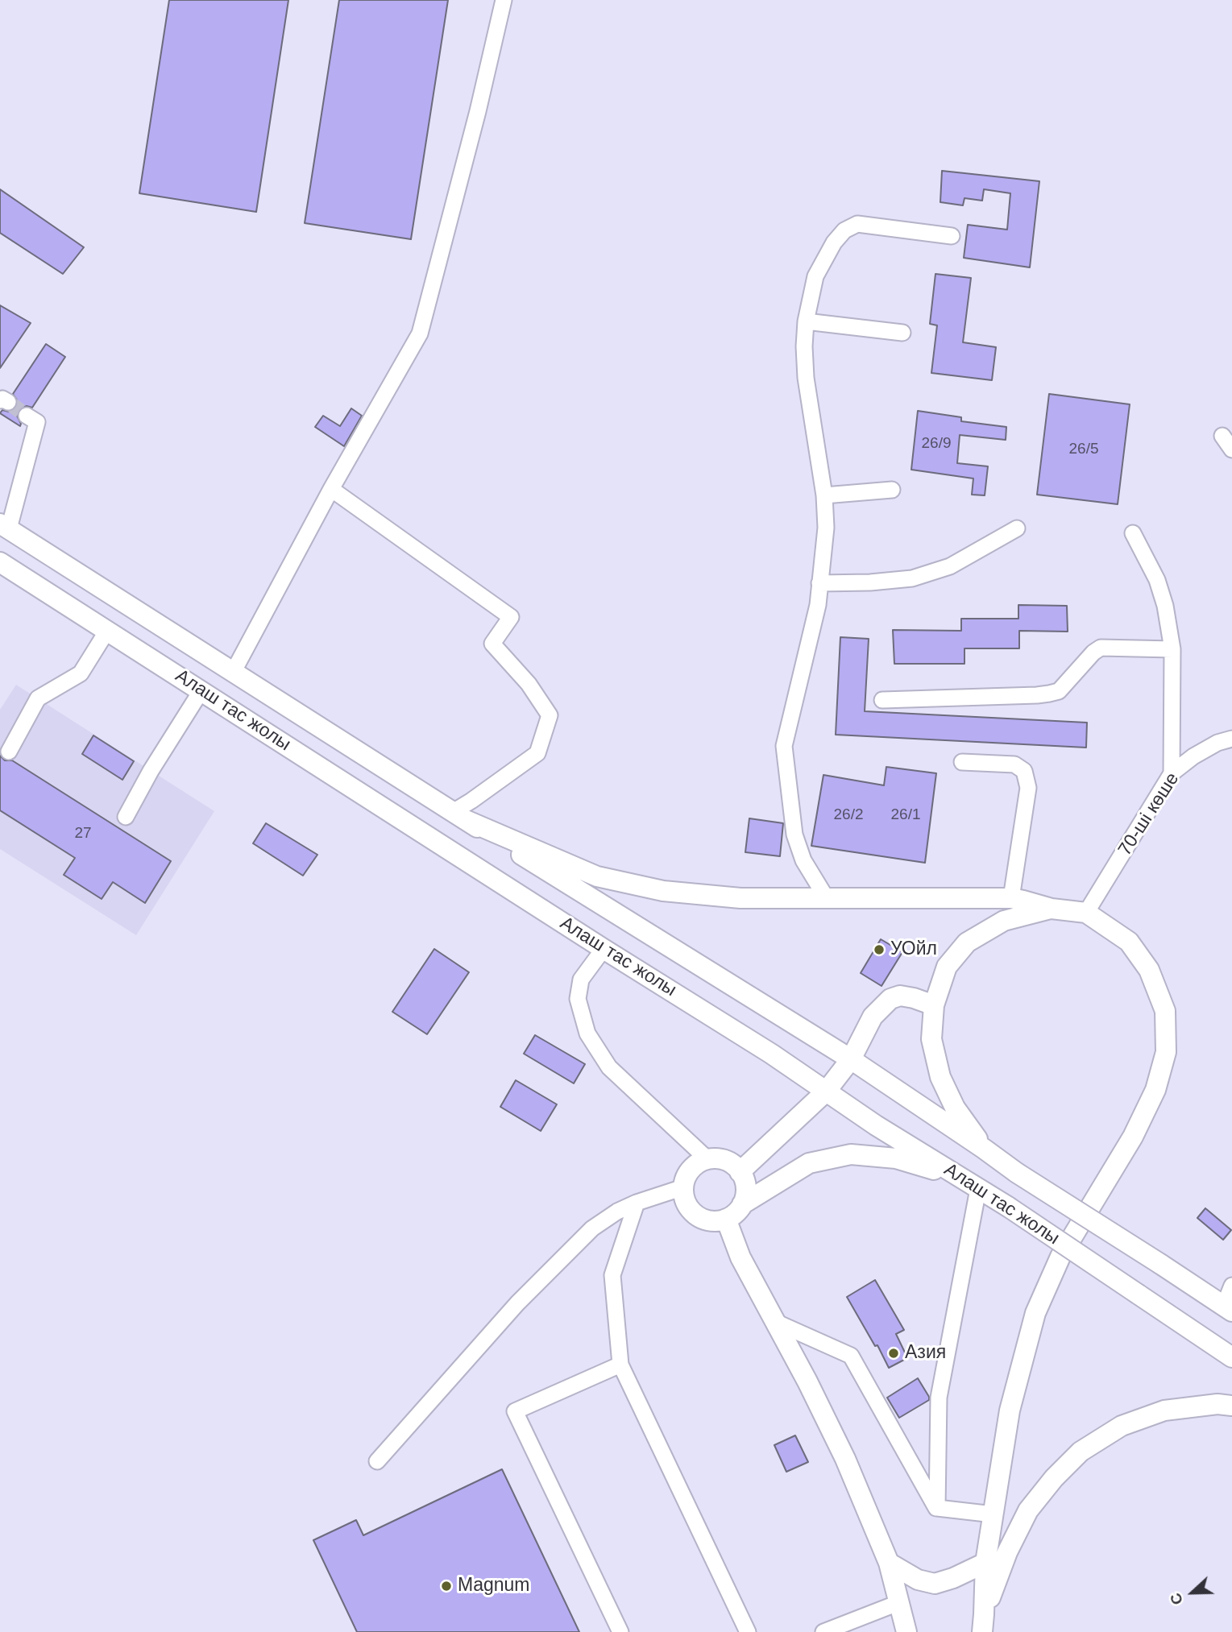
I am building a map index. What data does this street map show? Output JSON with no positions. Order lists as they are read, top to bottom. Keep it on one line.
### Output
{"streets":{"main road":["Алаш тас жолы"],"lane":["70-ші көше"]},"places":["УОйл","Азия","Magnum"],"house_numbers":["26/9","26/5","26/2","26/1","27"],"north":"left"}
